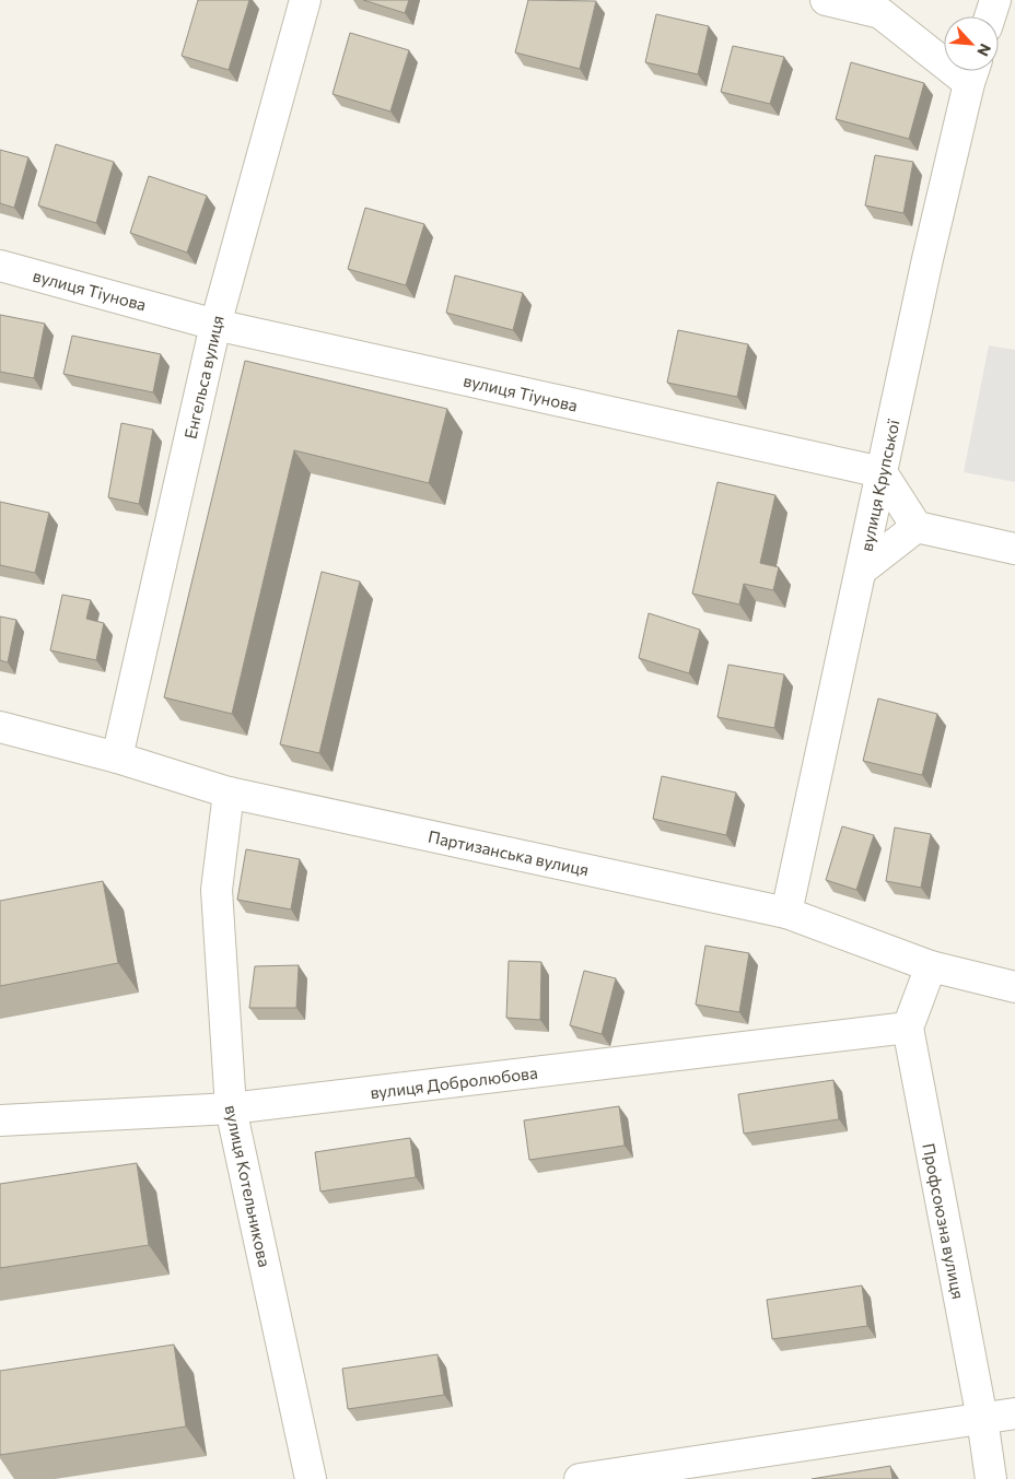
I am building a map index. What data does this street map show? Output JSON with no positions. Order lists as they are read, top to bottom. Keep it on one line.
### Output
{"streets":{"street":["вулиця Тіунова","Енгельса вулиця","вулиця Крупської","Партизанська вулиця","вулиця Добролюбова","вулиця Котельникова","Профсоюзна вулиця"]},"crossings":[["вулиця Тіунова","Енгельса вулиця"],["вулиця Тіунова","вулиця Крупської"],["Енгельса вулиця","Партизанська вулиця"],["вулиця Крупської","Партизанська вулиця"],["Партизанська вулиця","вулиця Котельникова"],["вулиця Добролюбова","вулиця Котельникова"],["вулиця Добролюбова","Профсоюзна вулиця"]],"north":"bottom right"}
